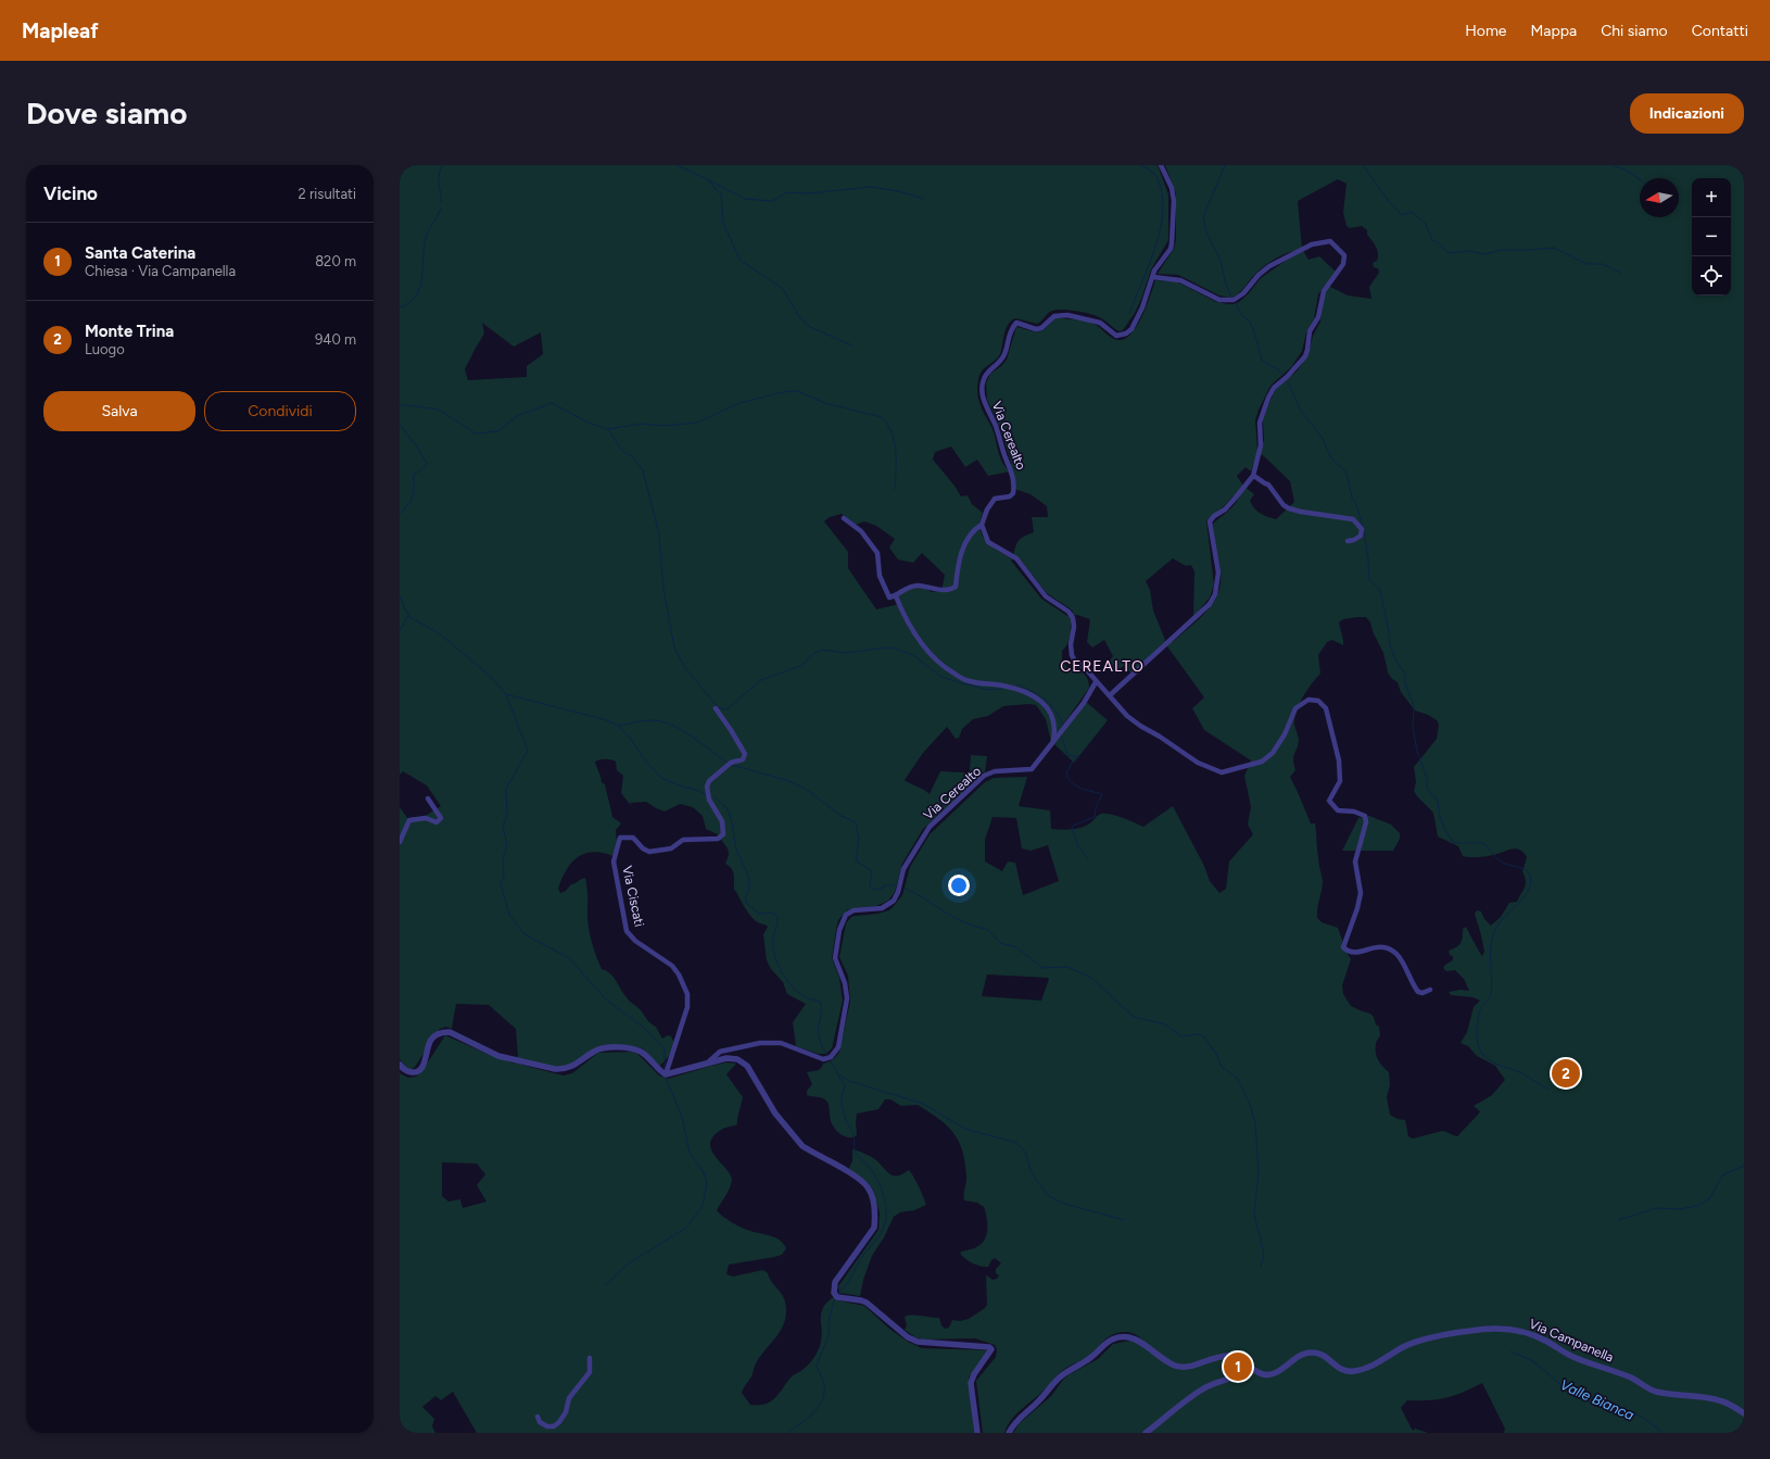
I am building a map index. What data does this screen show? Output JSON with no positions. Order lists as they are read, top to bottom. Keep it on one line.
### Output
{"streets":{"street":["Via Cerealto","Via Ciscati","Via Campanella"]},"districts":["CEREALTO"],"water":["Valle Bianca"],"north":"left","page":{"header":"Mapleaf","nav":["Home","Mappa","Chi siamo","Contatti"],"buttons":["Indicazioni",["Salva","Condividi"]],"title":"Dove siamo","heading":["Vicino","2 risultati"],"map_buttons":["+","−"],"list":[{"mark":"1","name":"Santa Caterina","note":"Chiesa · Via Campanella","value":"820 m"},{"mark":"2","name":"Monte Trina","note":"Luogo","value":"940 m"}],"pins":["2","1"]}}
